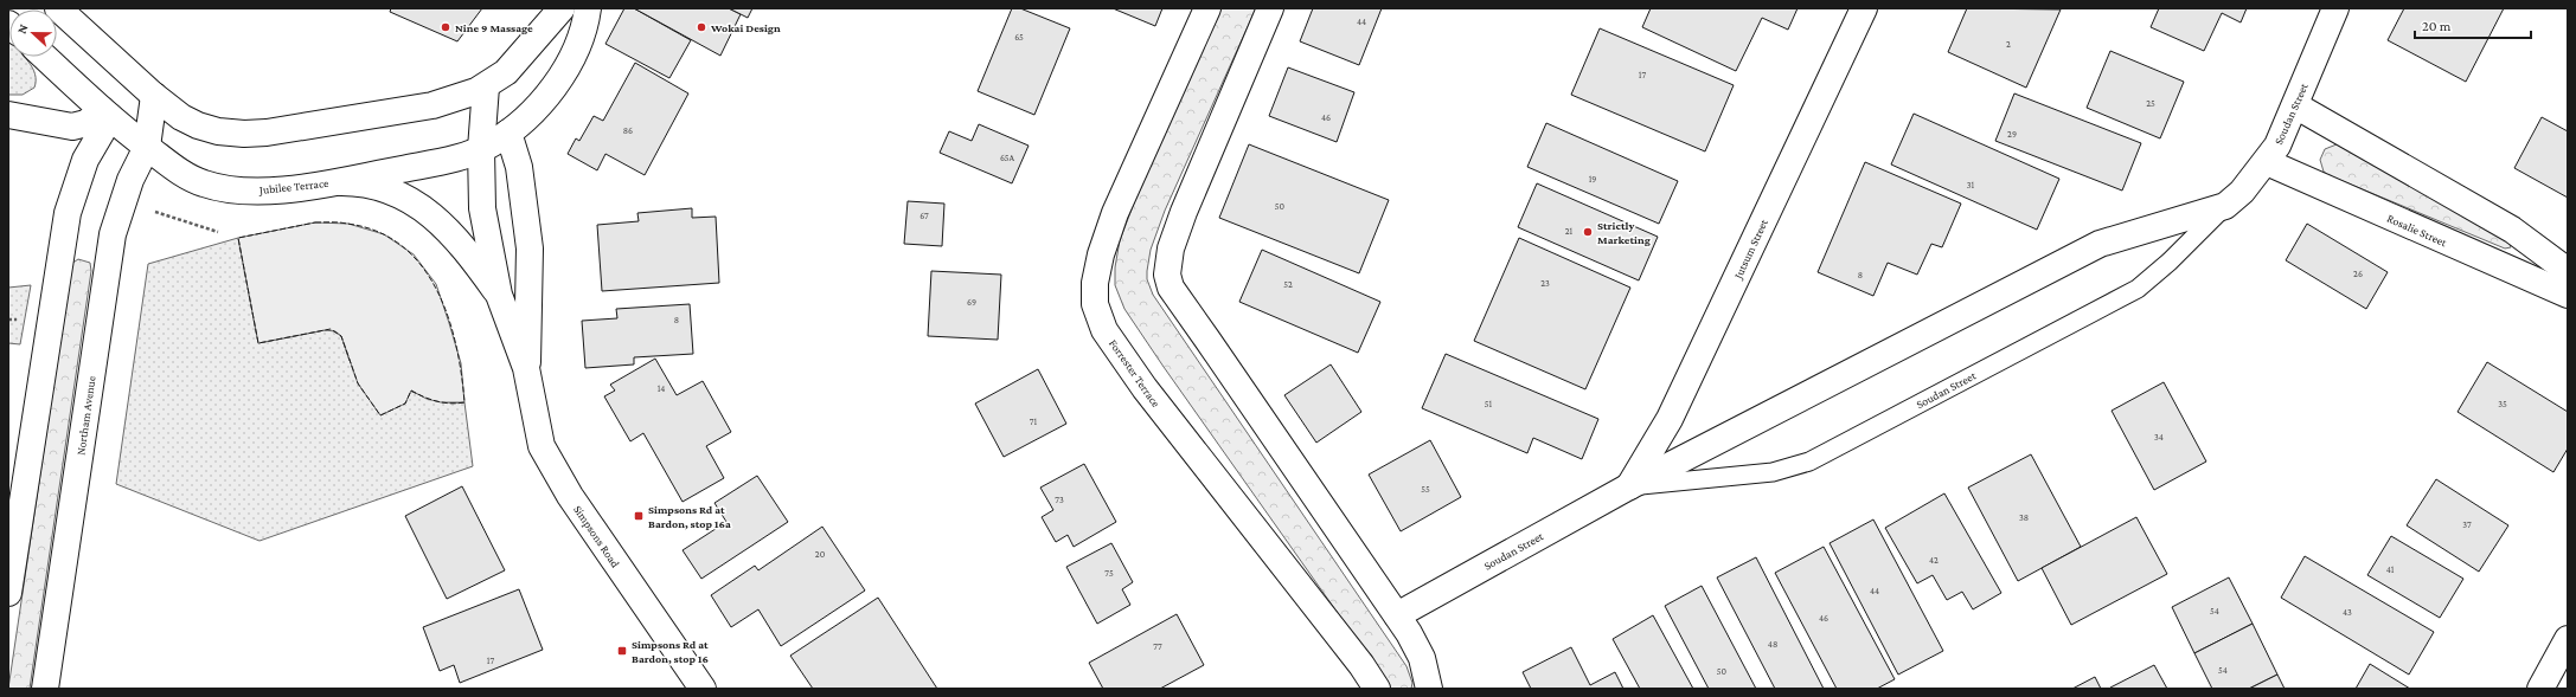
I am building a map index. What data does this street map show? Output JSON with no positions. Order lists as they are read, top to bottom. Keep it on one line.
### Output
{"streets":{"main road":["Soudan Street","Jubilee Terrace","Rosalie Street","Jutsum Street","Forrester Terrace","Northam Avenue","Simpsons Road"]},"crossings":[["Soudan Street","Rosalie Street"],["Soudan Street","Jutsum Street"],["Jubilee Terrace","Northam Avenue"],["Jubilee Terrace","Simpsons Road"]],"places":{"other":["Nine 9 Massage","Wokai Design","Strictly Marketing"],"transit":["Simpsons Rd at Bardon, stop 16a","Simpsons Rd at Bardon, stop 16"]},"house_numbers":["44","65","2","17","25","46","86","29","65A","19","31","50","67","21","26","8","23","52","69","8","14","51","35","71","34","55","73","38","37","20","42","41","75","44","54","43","46","48","77","17","54","50"],"scale_bar":"20 m","north":"left"}
